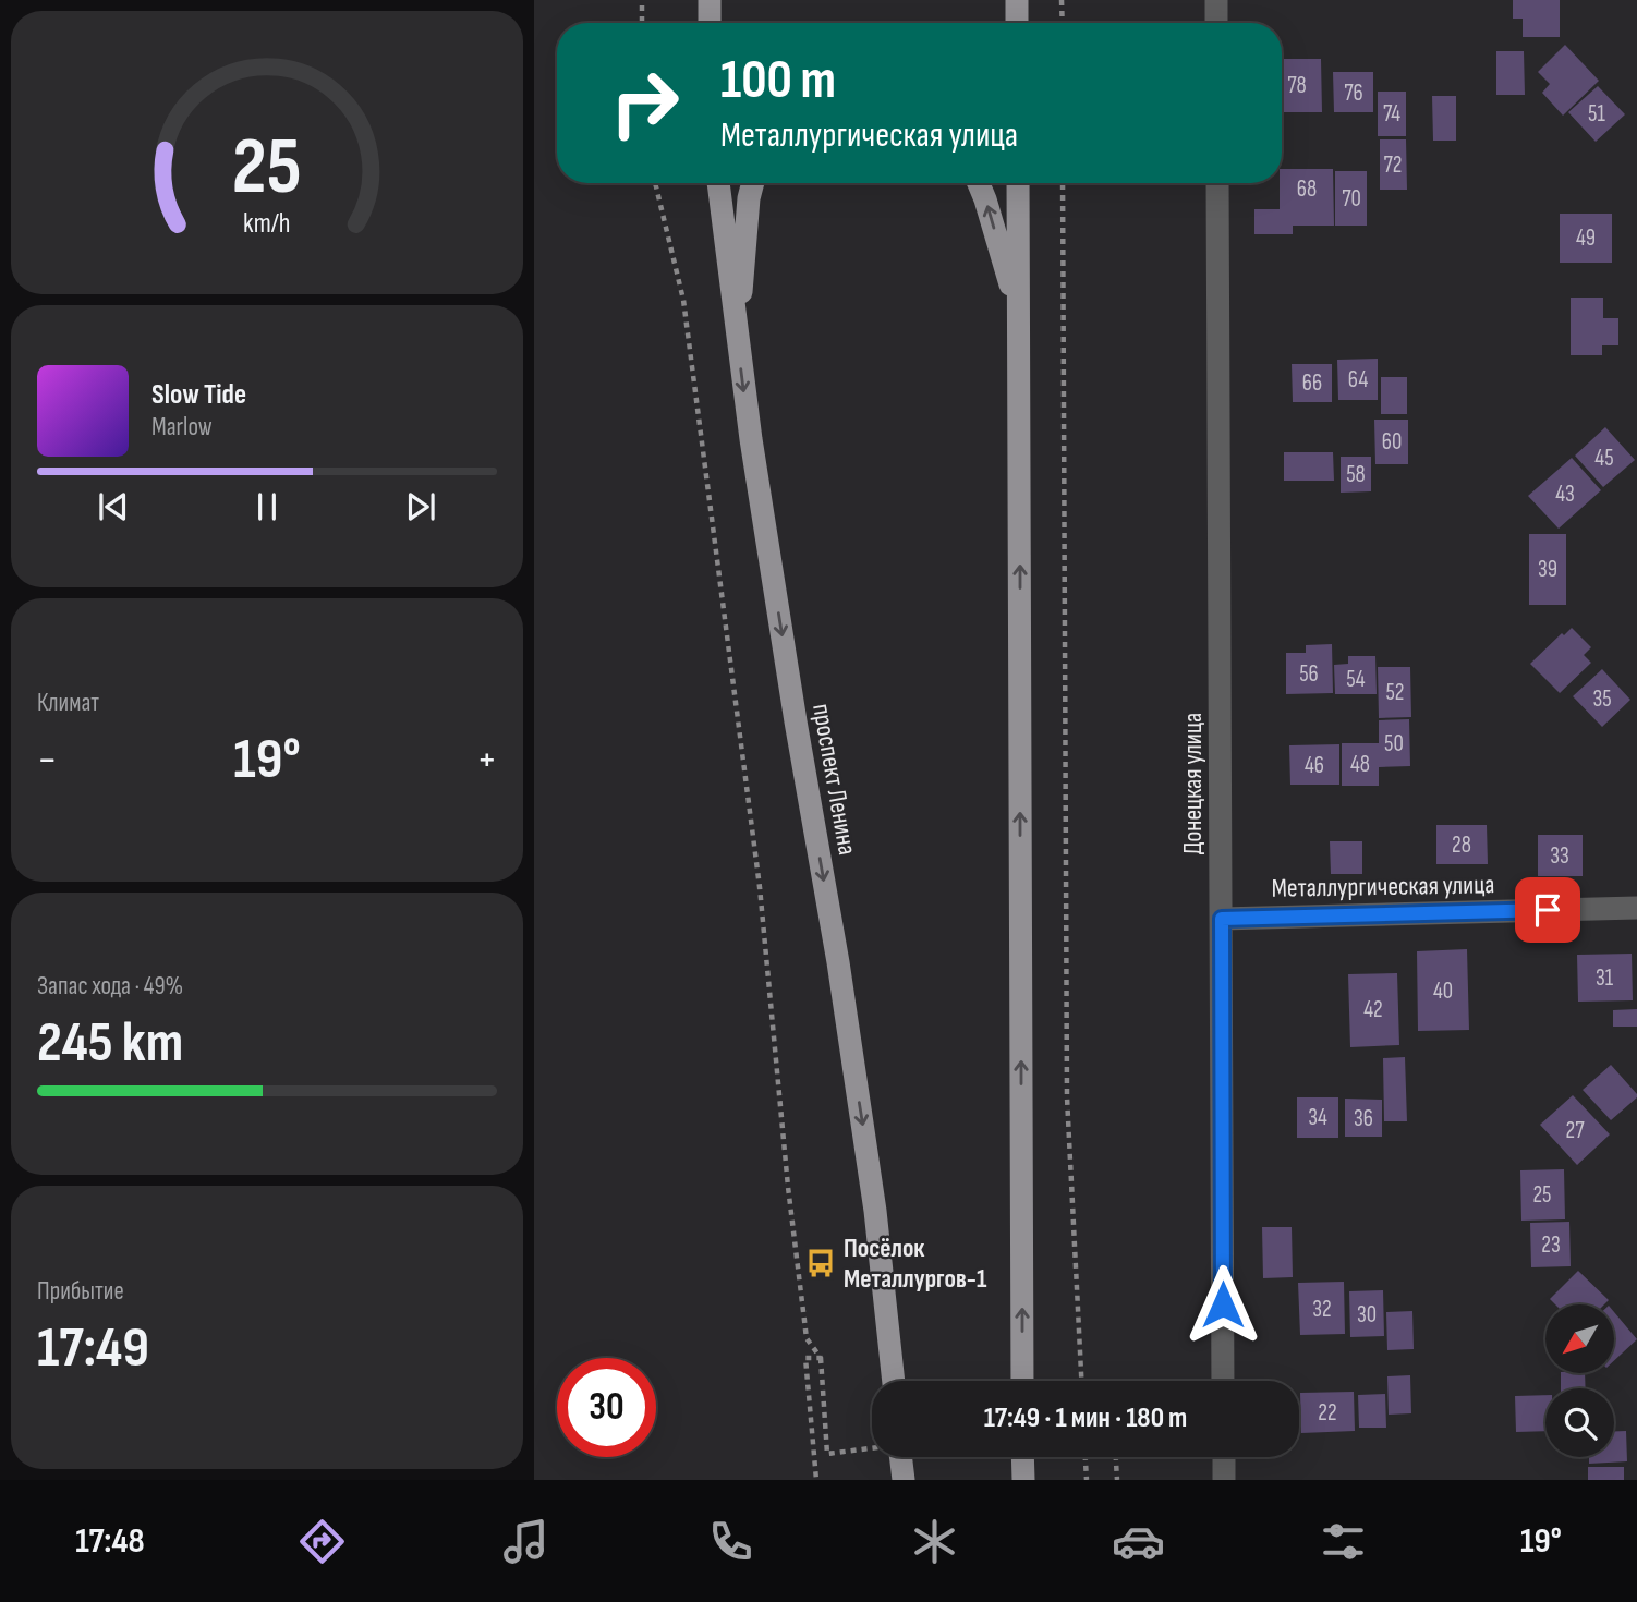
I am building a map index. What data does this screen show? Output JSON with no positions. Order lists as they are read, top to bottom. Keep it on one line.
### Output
{"streets":{"main road":["проспект Ленина"],"street":["Донецкая улица","Металлургическая улица"]},"crossings":[["Донецкая улица","Металлургическая улица"]],"places":{"bus stop":["Посёлок Металлургов-1"]},"house_numbers":["78","76","74","51","72","68","70","49","64","66","60","45","58","43","39","56","54","52","35","50","48","46","28","33","31","40","42","34","36","27","25","23","32","30","22"],"north":"bottom left","page":{"turn":["100 m","Металлургическая улица"],"song":["Slow Tide","Marlow"],"tile":["Климат",["Запас хода · 49%","245 km"],["Прибытие","17:49"]],"heat":["−","19°","+"],"limit":"30","trip":"17:49 · 1 мин · 180 m","tabs":["17:48","19°"],"gauge":["25","km/h"]}}
